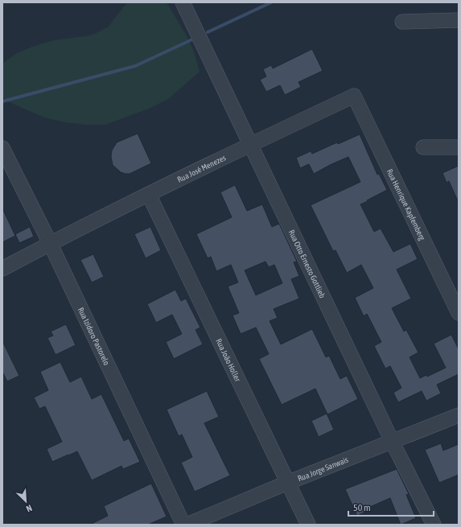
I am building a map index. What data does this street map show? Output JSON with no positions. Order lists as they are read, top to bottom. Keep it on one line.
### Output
{"streets":{"street":["Rua José Menezes","Rua Henrique Kapfemberg","Rua Otto Ernesto Gottlieb","Rua Izidoro Pastorelo","Rua João Holler","Rua Jorge Sanwais"]},"crossings":[["Rua José Menezes","Rua Henrique Kapfemberg"],["Rua José Menezes","Rua Otto Ernesto Gottlieb"],["Rua José Menezes","Rua Izidoro Pastorelo"],["Rua José Menezes","Rua João Holler"],["Rua Otto Ernesto Gottlieb","Rua Jorge Sanwais"],["Rua João Holler","Rua Jorge Sanwais"]],"scale_bar":"50 m","north":"bottom right"}
